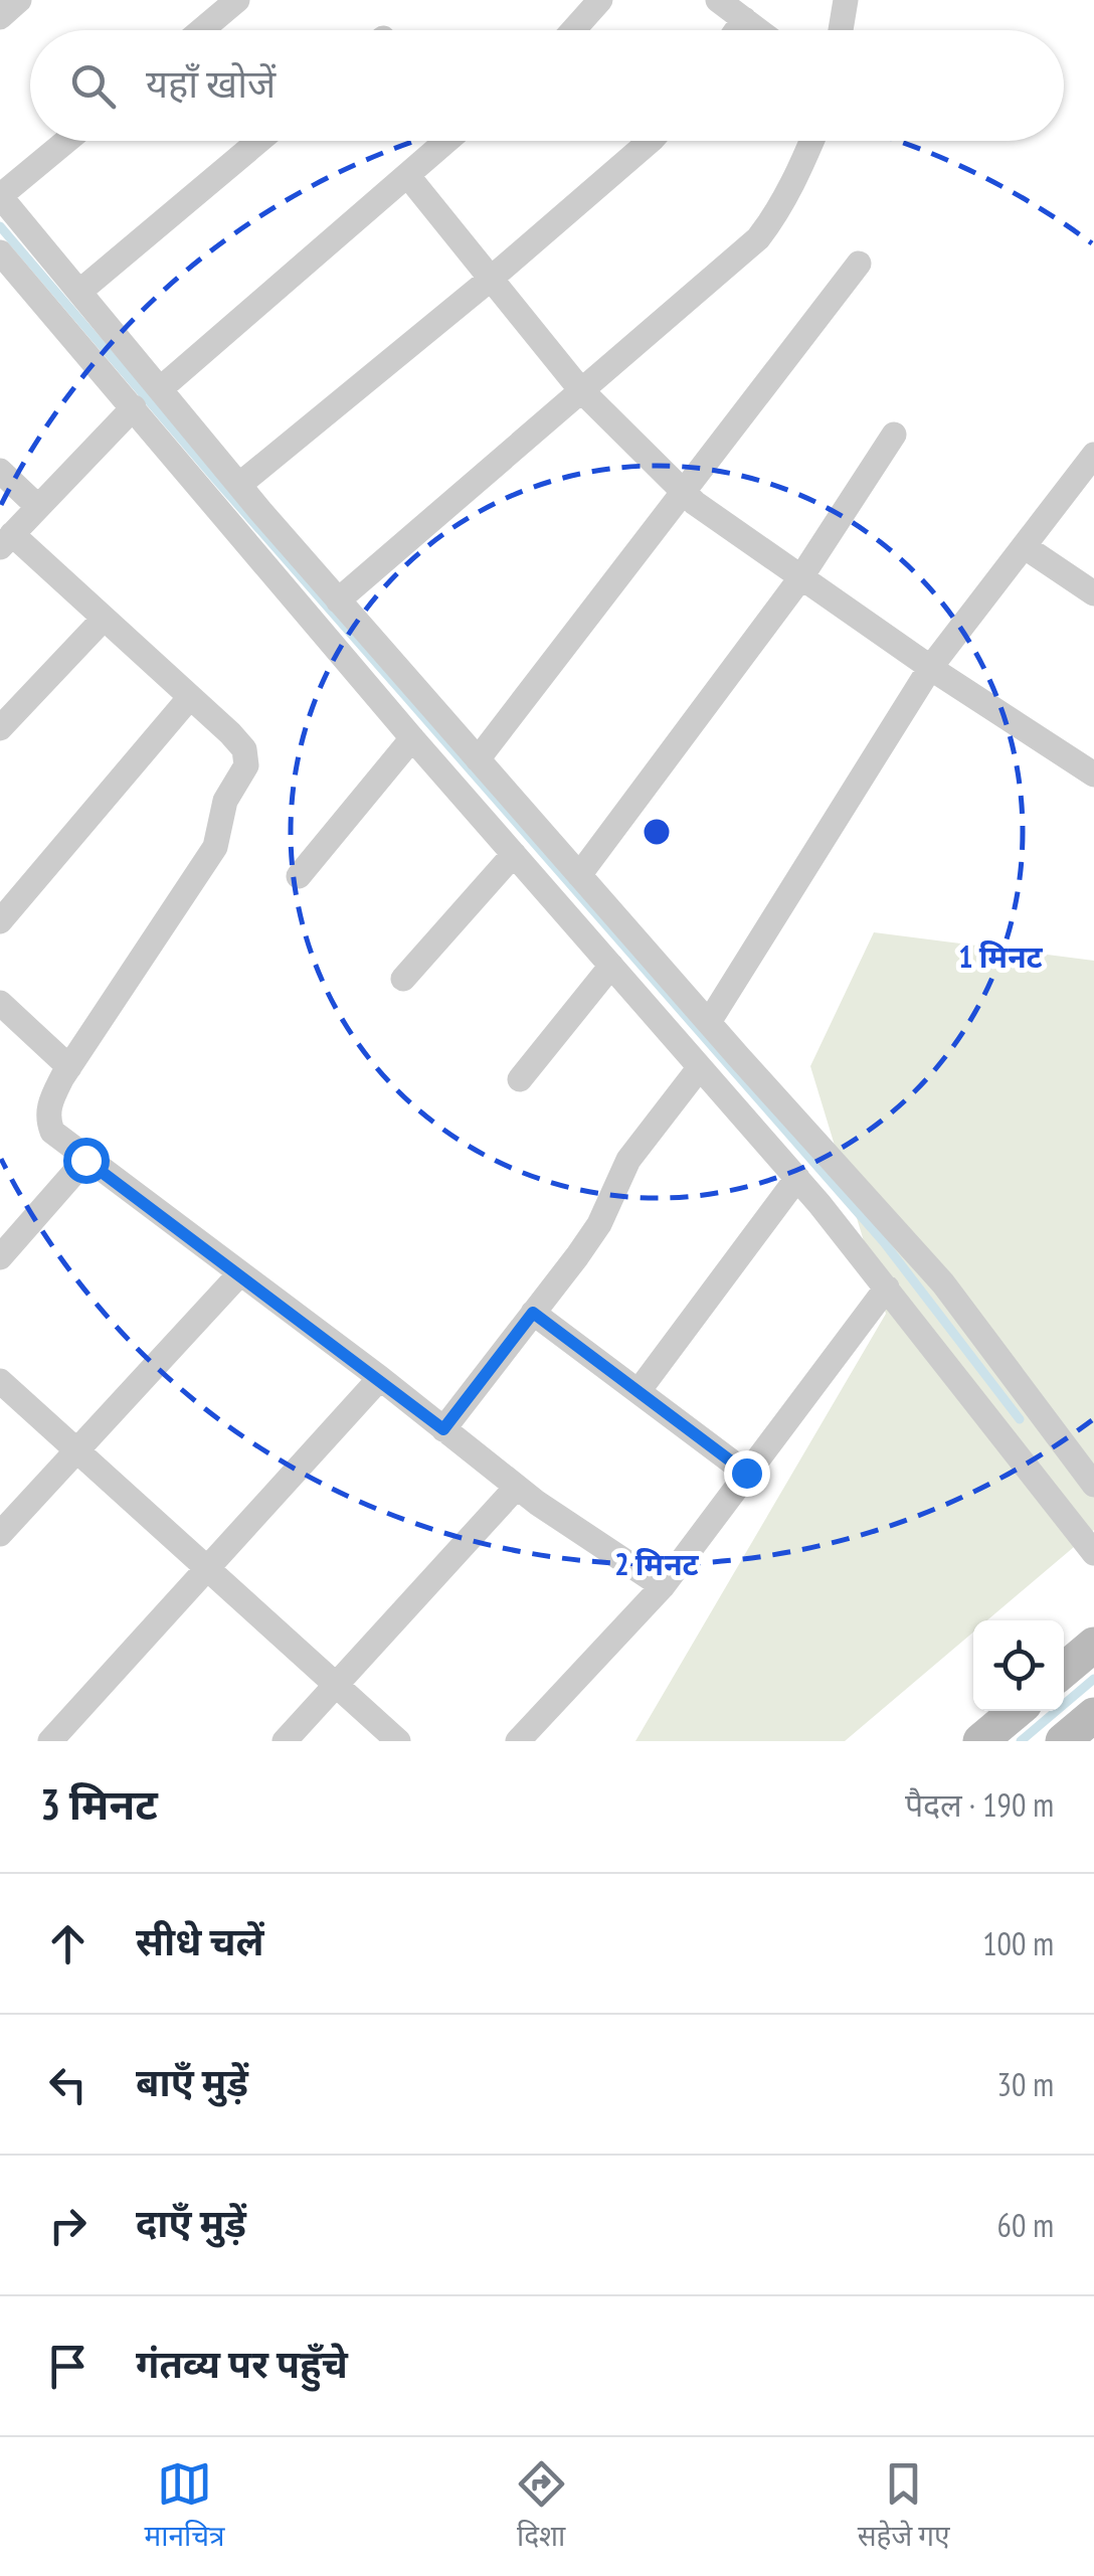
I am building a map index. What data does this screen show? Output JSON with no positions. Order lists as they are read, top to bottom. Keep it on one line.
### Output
{"page":{"search":"यहाँ खोजें","heading":["3 मिनट","पैदल · 190 m"],"list":[["सीधे चलें","100 m"],["बाएँ मुड़ें","30 m"],["दाएँ मुड़ें","60 m"],"गंतव्य पर पहुँचे"],"nav":["मानचित्र","दिशा","सहेजे गए"]},"rings":["1 मिनट","2 मिनट"]}
